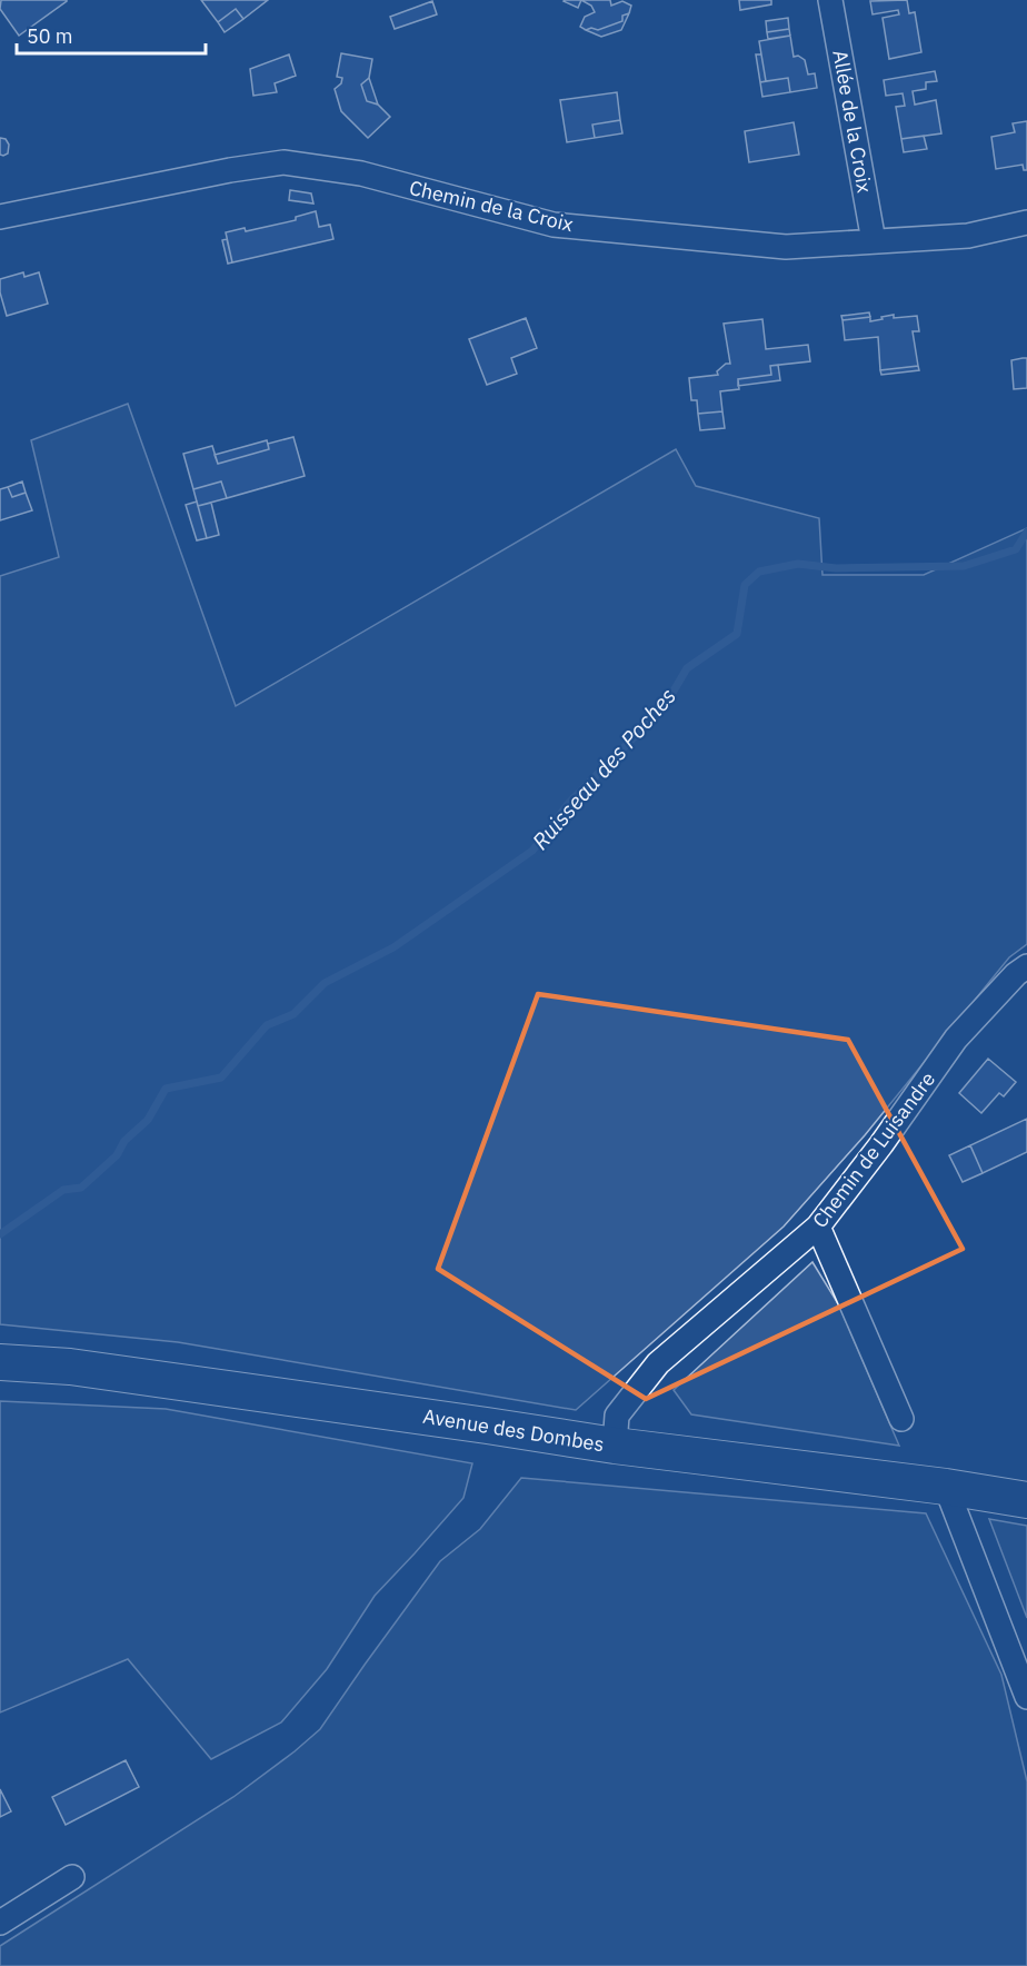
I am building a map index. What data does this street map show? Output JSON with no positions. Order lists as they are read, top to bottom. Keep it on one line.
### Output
{"streets":{"main road":["Avenue des Dombes"],"street":["Allée de la Croix","Chemin de la Croix","Chemin de Luisandre"]},"crossings":[["Allée de la Croix","Chemin de la Croix"],["Chemin de Luisandre","Avenue des Dombes"]],"water":["Ruisseau des Poches"],"scale_bar":"50 m"}
